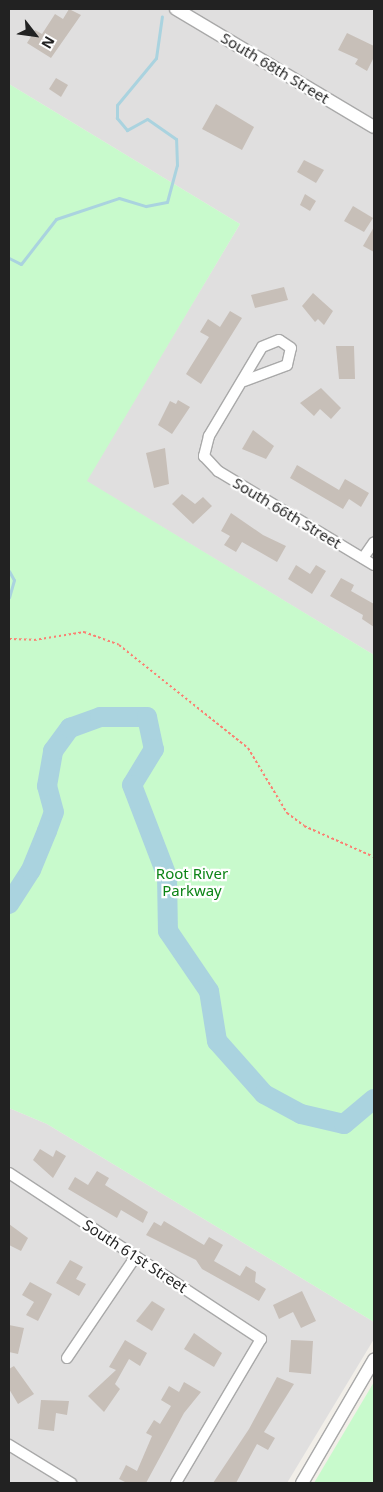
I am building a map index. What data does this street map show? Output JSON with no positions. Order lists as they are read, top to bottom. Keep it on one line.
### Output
{"streets":{"street":["South 68th Street","South 66th Street","South 61st Street"]},"parks":["Root River Parkway"],"north":"bottom right"}
